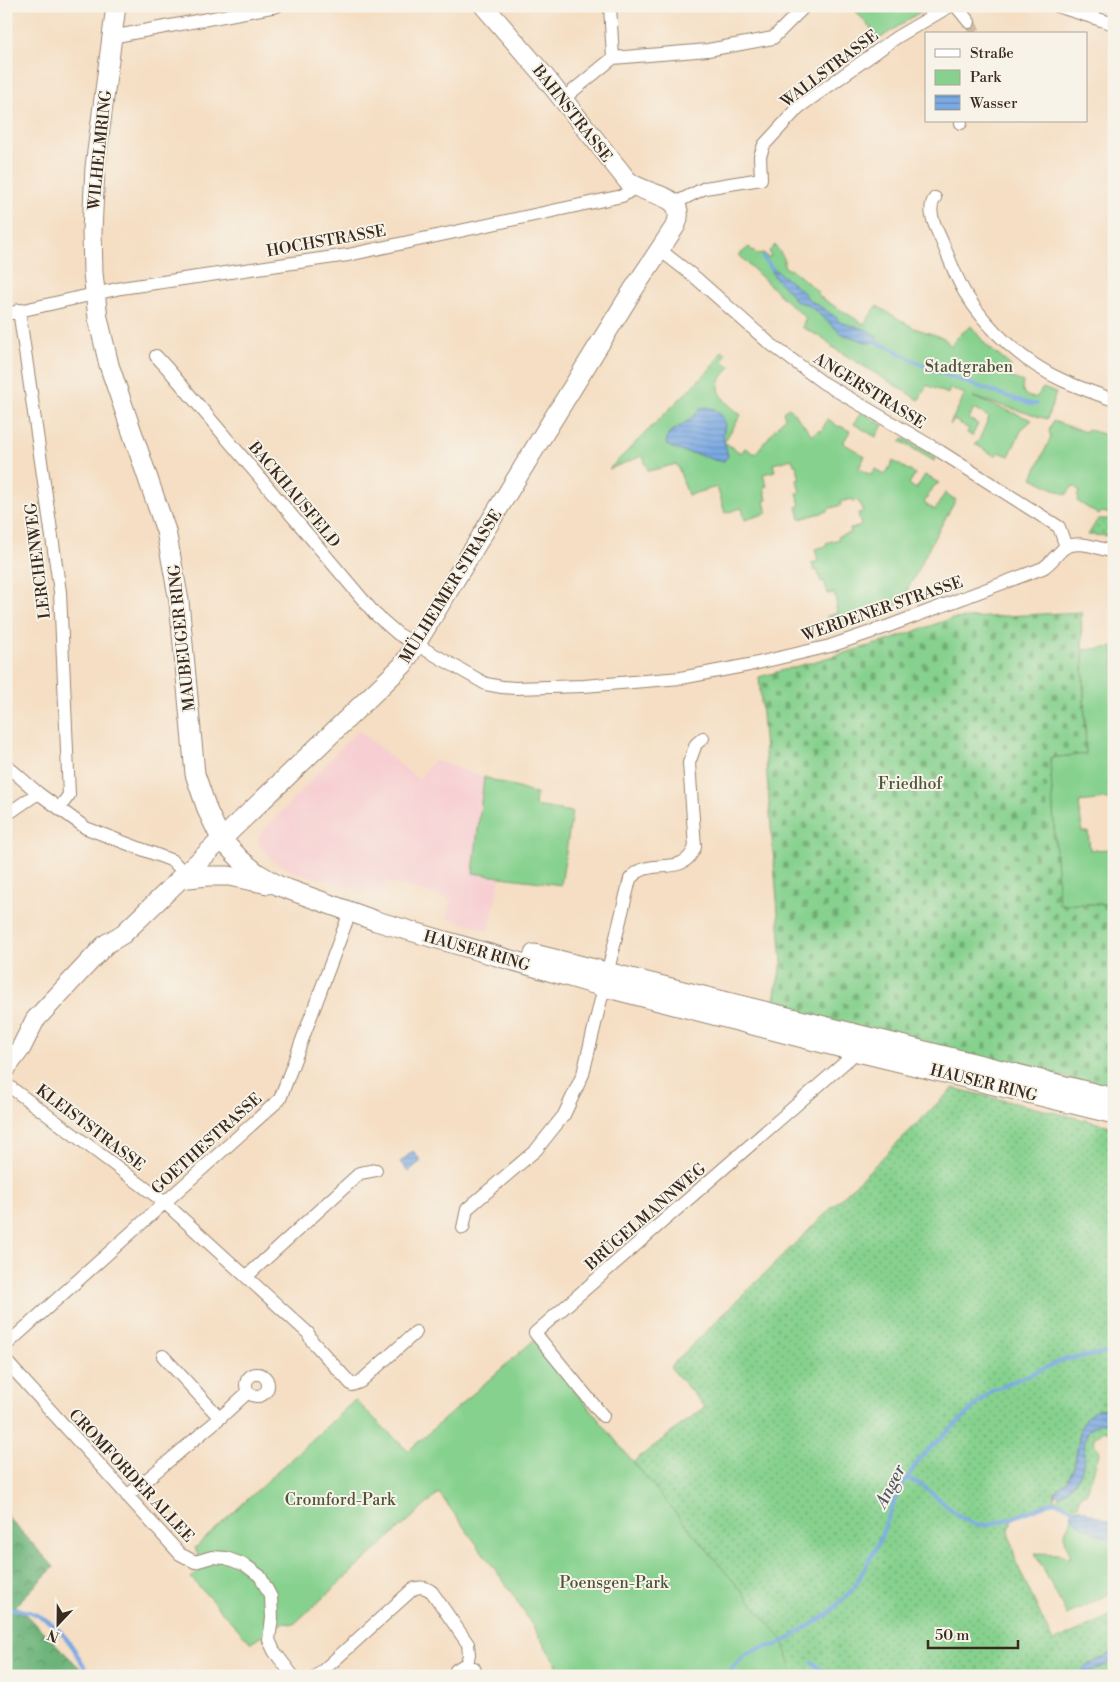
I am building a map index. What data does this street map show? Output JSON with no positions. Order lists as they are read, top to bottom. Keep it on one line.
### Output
{"streets":{"main road":["BAHNSTRASSE","WILHELMRING","MÜLHEIMER STRASSE","MAUBEUGER RING","HAUSER RING"],"street":["WALLSTRASSE","HOCHSTRASSE","ANGERSTRASSE","BACKHAUSFELD","LERCHENWEG","WERDENER STRASSE","KLEISTSTRASSE","GOETHESTRASSE","BRÜGELMANNWEG","CROMFORDER ALLEE"]},"crossings":[["WALLSTRASSE","BAHNSTRASSE"],["WALLSTRASSE","MÜLHEIMER STRASSE"],["BAHNSTRASSE","HOCHSTRASSE"],["BAHNSTRASSE","MÜLHEIMER STRASSE"],["WILHELMRING","HOCHSTRASSE"],["WILHELMRING","MAUBEUGER RING"],["HOCHSTRASSE","LERCHENWEG"],["HOCHSTRASSE","MAUBEUGER RING"],["ANGERSTRASSE","MÜLHEIMER STRASSE"],["ANGERSTRASSE","WERDENER STRASSE"],["BACKHAUSFELD","MÜLHEIMER STRASSE"],["BACKHAUSFELD","WERDENER STRASSE"],["MÜLHEIMER STRASSE","WERDENER STRASSE"],["MÜLHEIMER STRASSE","MAUBEUGER RING"],["MÜLHEIMER STRASSE","HAUSER RING"],["MAUBEUGER RING","HAUSER RING"],["HAUSER RING","GOETHESTRASSE"],["HAUSER RING","BRÜGELMANNWEG"],["KLEISTSTRASSE","GOETHESTRASSE"]],"water":["Anger"],"parks":["Stadtgraben","Friedhof","Cromford-Park","Poensgen-Park"],"legend":["Straße","Park","Wasser"],"scale_bar":"50 m","north":"bottom"}
